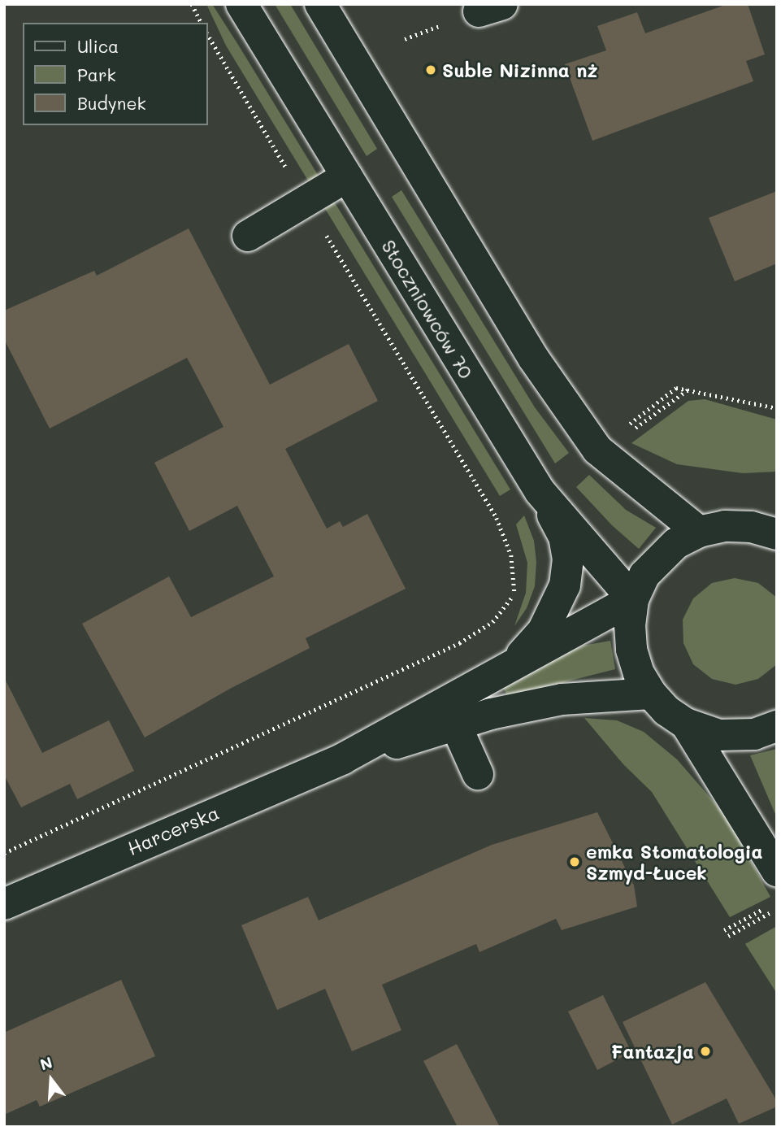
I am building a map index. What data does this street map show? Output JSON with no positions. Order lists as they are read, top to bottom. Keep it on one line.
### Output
{"streets":{"street":["Stoczniowców 70","Harcerska"]},"crossings":[["Stoczniowców 70","Harcerska"]],"places":["Suble Nizinna nż","emka Stomatologia Szmyd-Łucek","Fantazja"],"legend":["Ulica","Park","Budynek"],"north":"top"}
